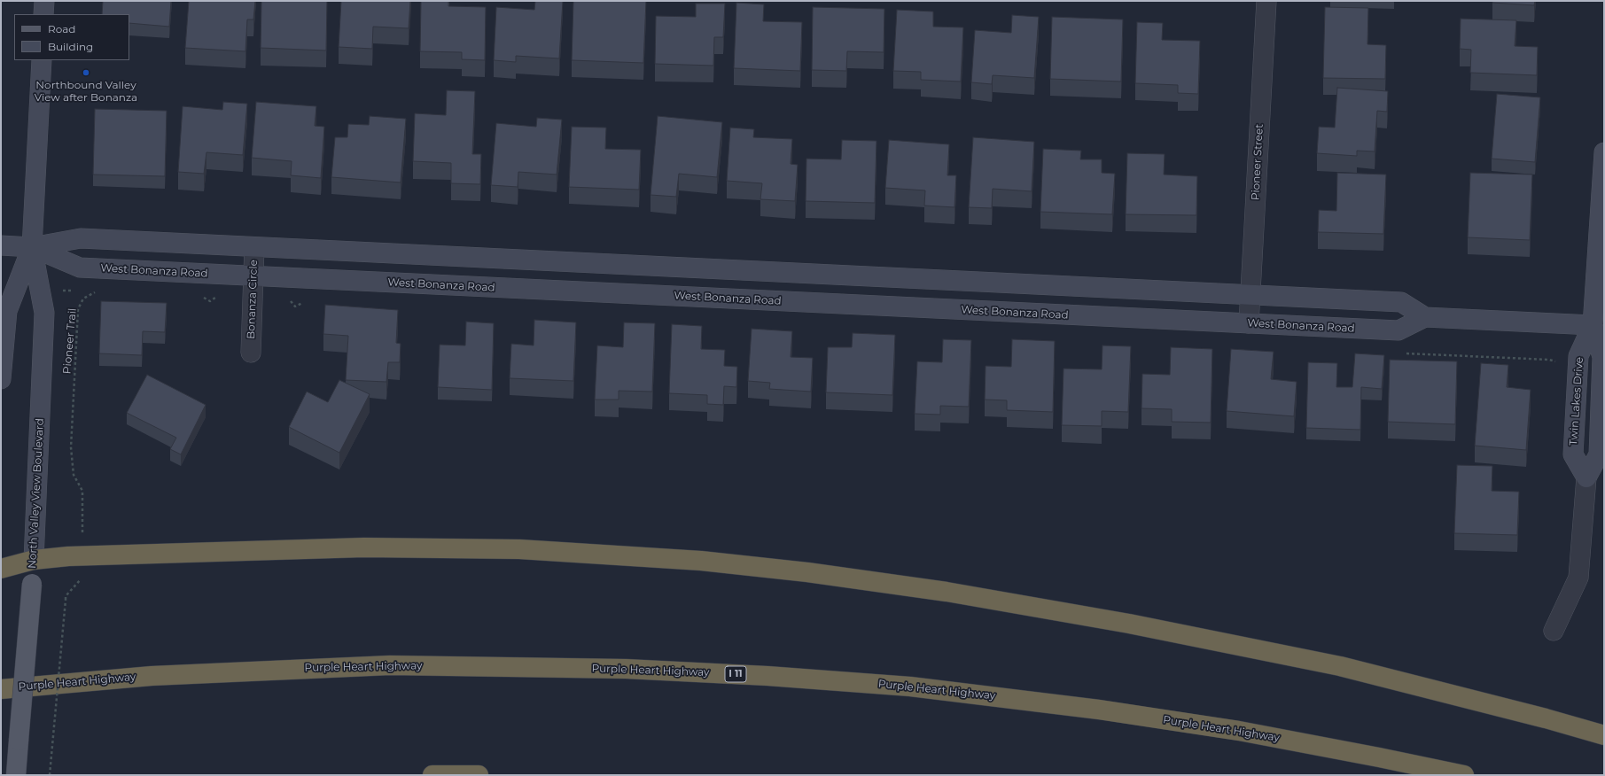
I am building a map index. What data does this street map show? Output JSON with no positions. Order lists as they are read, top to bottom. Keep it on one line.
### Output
{"streets":{"highway":["Purple Heart Highway","I 11"],"main road":["North Valley View Boulevard"],"street":["Pioneer Street","West Bonanza Road","Bonanza Circle","Twin Lakes Drive"],"path":["Pioneer Trail"]},"crossings":[["Pioneer Street","West Bonanza Road"],["West Bonanza Road","Bonanza Circle"],["West Bonanza Road","Twin Lakes Drive"],["West Bonanza Road","North Valley View Boulevard"]],"places":["Northbound Valley View after Bonanza"],"legend":["Road","Building"]}
